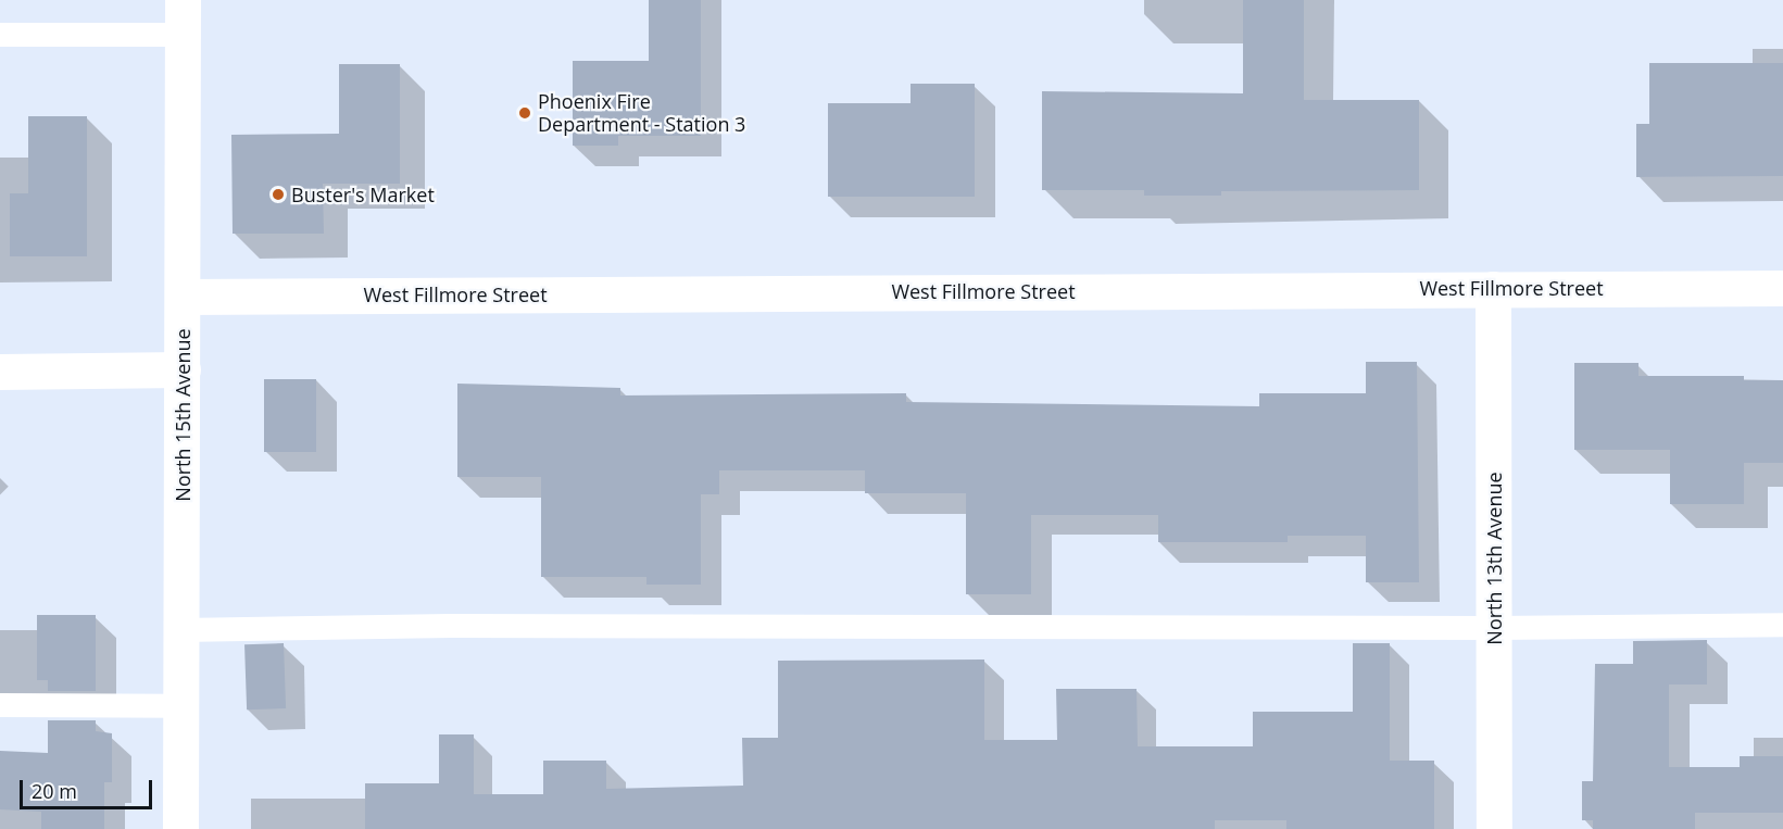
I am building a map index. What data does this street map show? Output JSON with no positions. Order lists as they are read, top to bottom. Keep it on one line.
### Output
{"streets":{"street":["West Fillmore Street","North 15th Avenue","North 13th Avenue"]},"crossings":[["West Fillmore Street","North 15th Avenue"],["West Fillmore Street","North 13th Avenue"]],"places":["Phoenix Fire Department - Station 3","Buster's Market"],"scale_bar":"20 m"}
